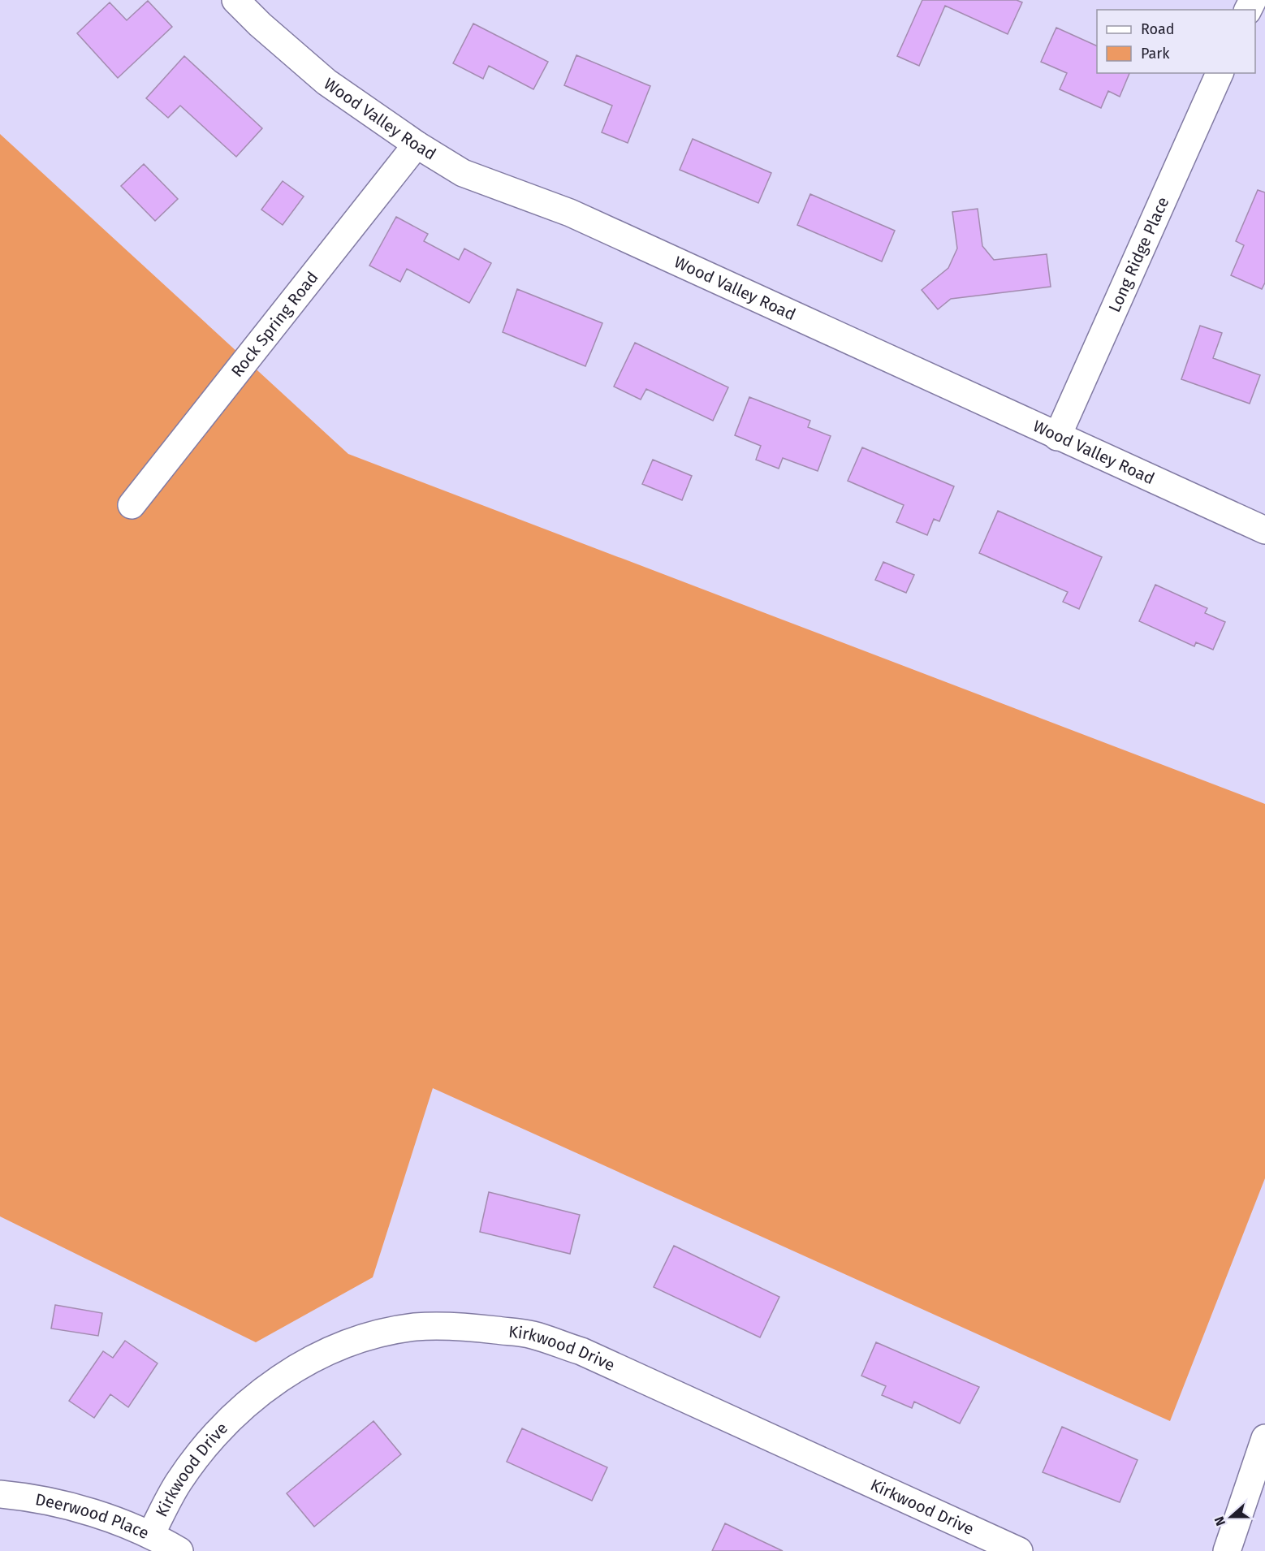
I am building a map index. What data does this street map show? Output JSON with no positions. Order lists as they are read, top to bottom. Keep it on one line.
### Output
{"streets":{"street":["Wood Valley Road","Long Ridge Place","Rock Spring Road","Kirkwood Drive","Deerwood Place"]},"crossings":[["Wood Valley Road","Long Ridge Place"],["Wood Valley Road","Rock Spring Road"],["Kirkwood Drive","Deerwood Place"]],"legend":["Road","Park"],"north":"left"}
